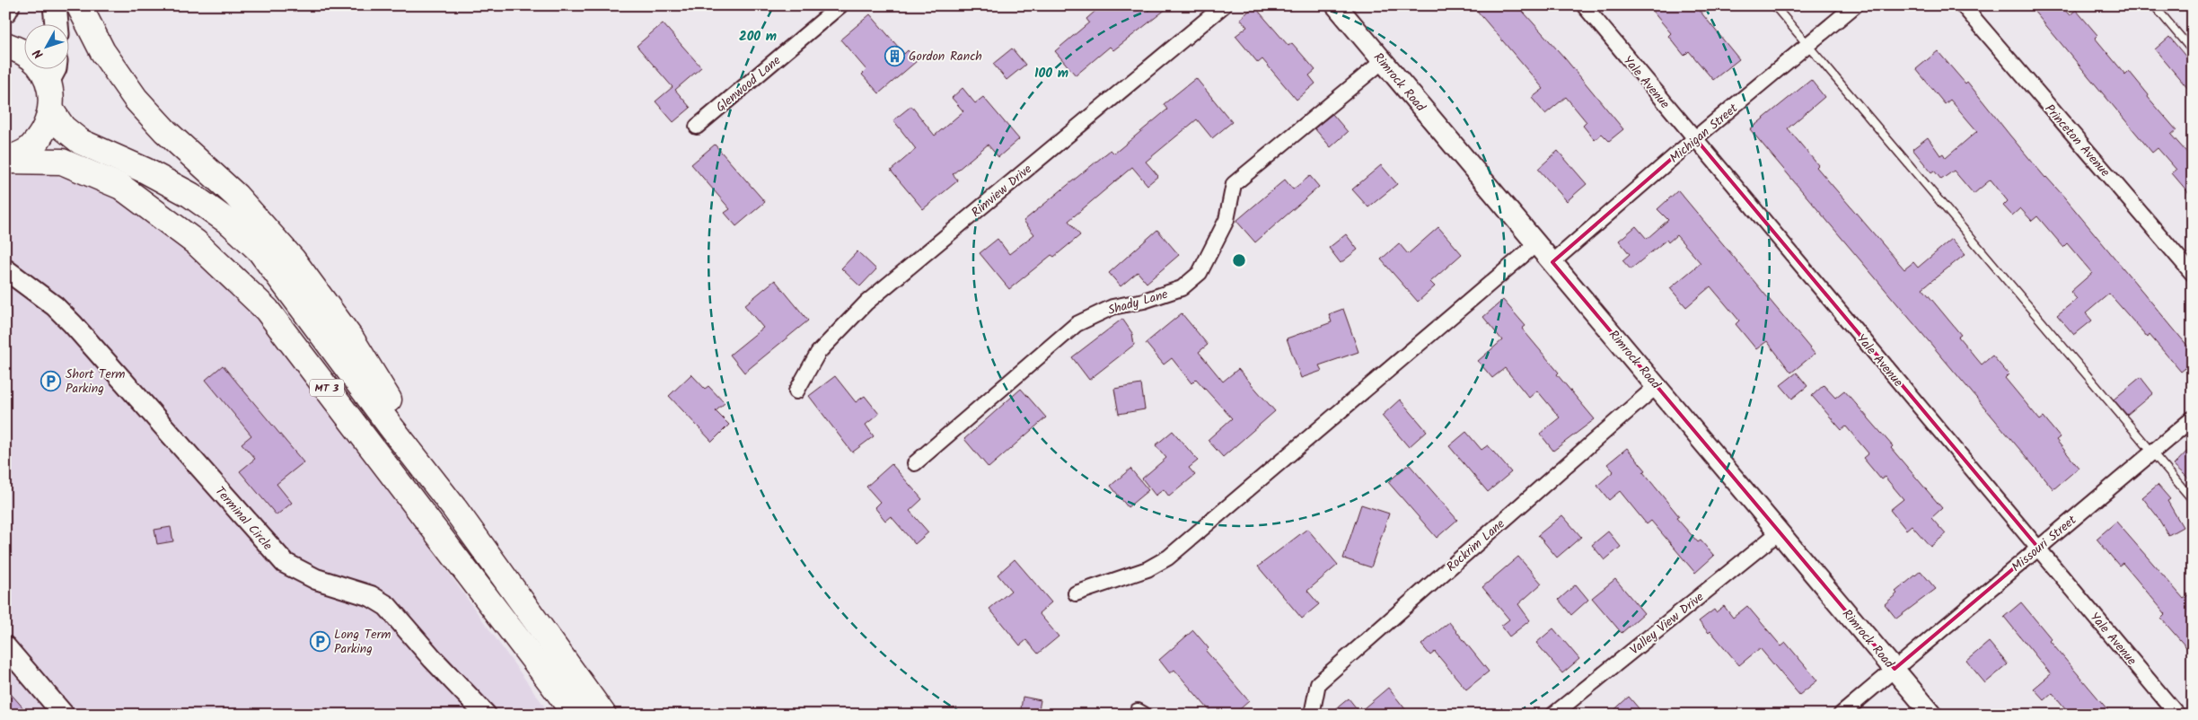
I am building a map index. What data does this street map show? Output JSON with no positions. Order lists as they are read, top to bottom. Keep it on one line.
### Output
{"streets":{"highway":["MT 3"],"main road":["Rimrock Road","Terminal Circle"],"street":["Yale Avenue","Glenwood Lane","Michigan Street","Princeton Avenue","Rimview Drive","Shady Lane","Missouri Street","Rockrim Lane","Valley View Drive"]},"crossings":[["Rimrock Road","Michigan Street"],["Rimrock Road","Shady Lane"],["Rimrock Road","Missouri Street"],["Rimrock Road","Rockrim Lane"],["Rimrock Road","Valley View Drive"],["Yale Avenue","Michigan Street"],["Yale Avenue","Missouri Street"]],"places":{"building":["Gordon Ranch"],"parking":["Short Term Parking","Long Term Parking"]},"north":"bottom left","rings":["200 m","100 m"]}
